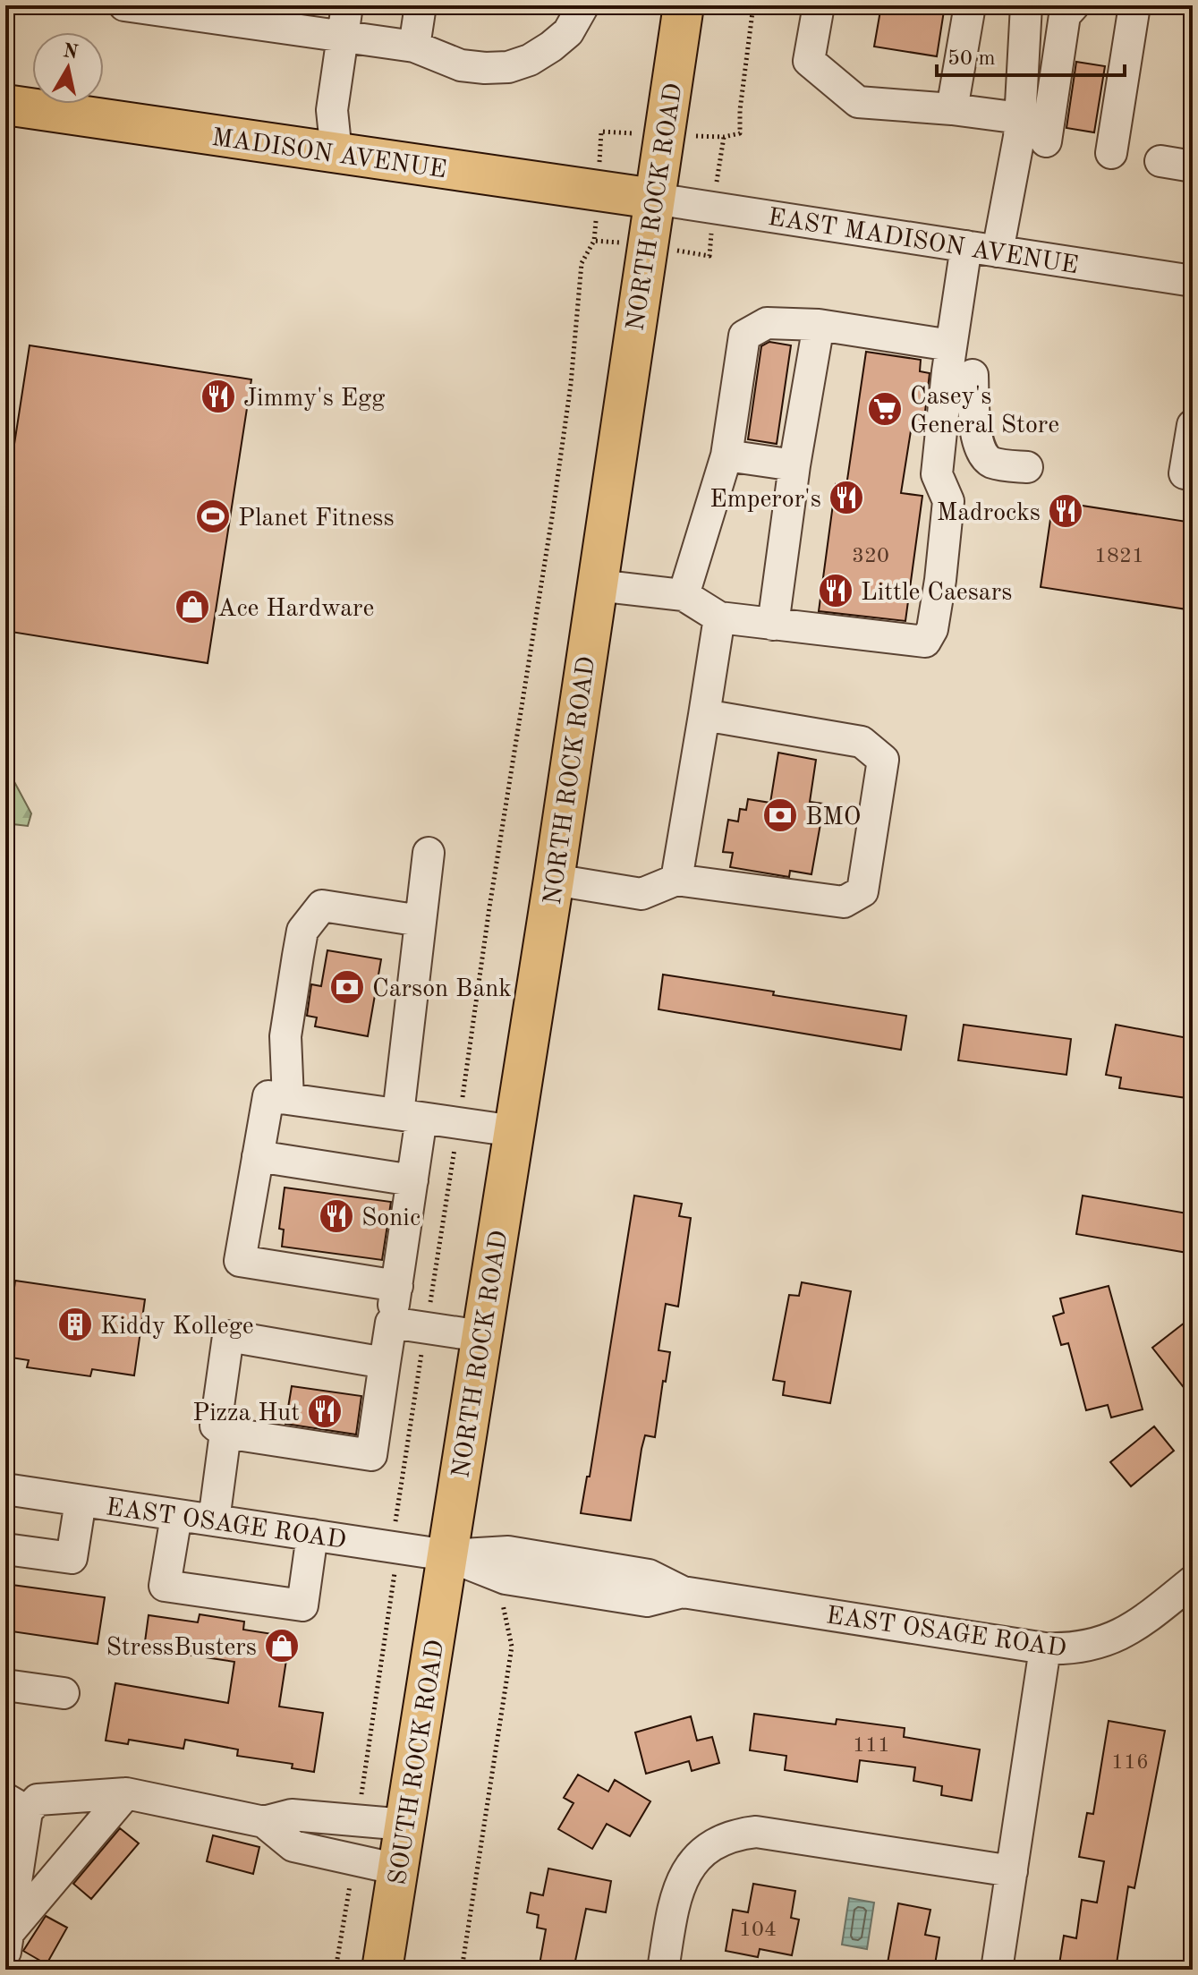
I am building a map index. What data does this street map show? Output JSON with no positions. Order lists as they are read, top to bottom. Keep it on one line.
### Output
{"streets":{"main road":["MADISON AVENUE","NORTH ROCK ROAD","SOUTH ROCK ROAD"],"street":["EAST MADISON AVENUE","EAST OSAGE ROAD"]},"crossings":[["MADISON AVENUE","NORTH ROCK ROAD"],["MADISON AVENUE","EAST MADISON AVENUE"],["NORTH ROCK ROAD","EAST MADISON AVENUE"],["NORTH ROCK ROAD","EAST OSAGE ROAD"],["NORTH ROCK ROAD","SOUTH ROCK ROAD"],["EAST OSAGE ROAD","SOUTH ROCK ROAD"]],"places":{"restaurant":["Jimmy's Egg","Emperor's","Madrocks","Little Caesars","Sonic","Pizza Hut"],"supermarket":["Casey's General Store"],"sports":["Planet Fitness"],"shop":["Ace Hardware","StressBusters"],"bank":["BMO","Carson Bank"],"building":["Kiddy Kollege"]},"house_numbers":["320","1821","111","116","104"],"scale_bar":"50 m","north":"top"}
